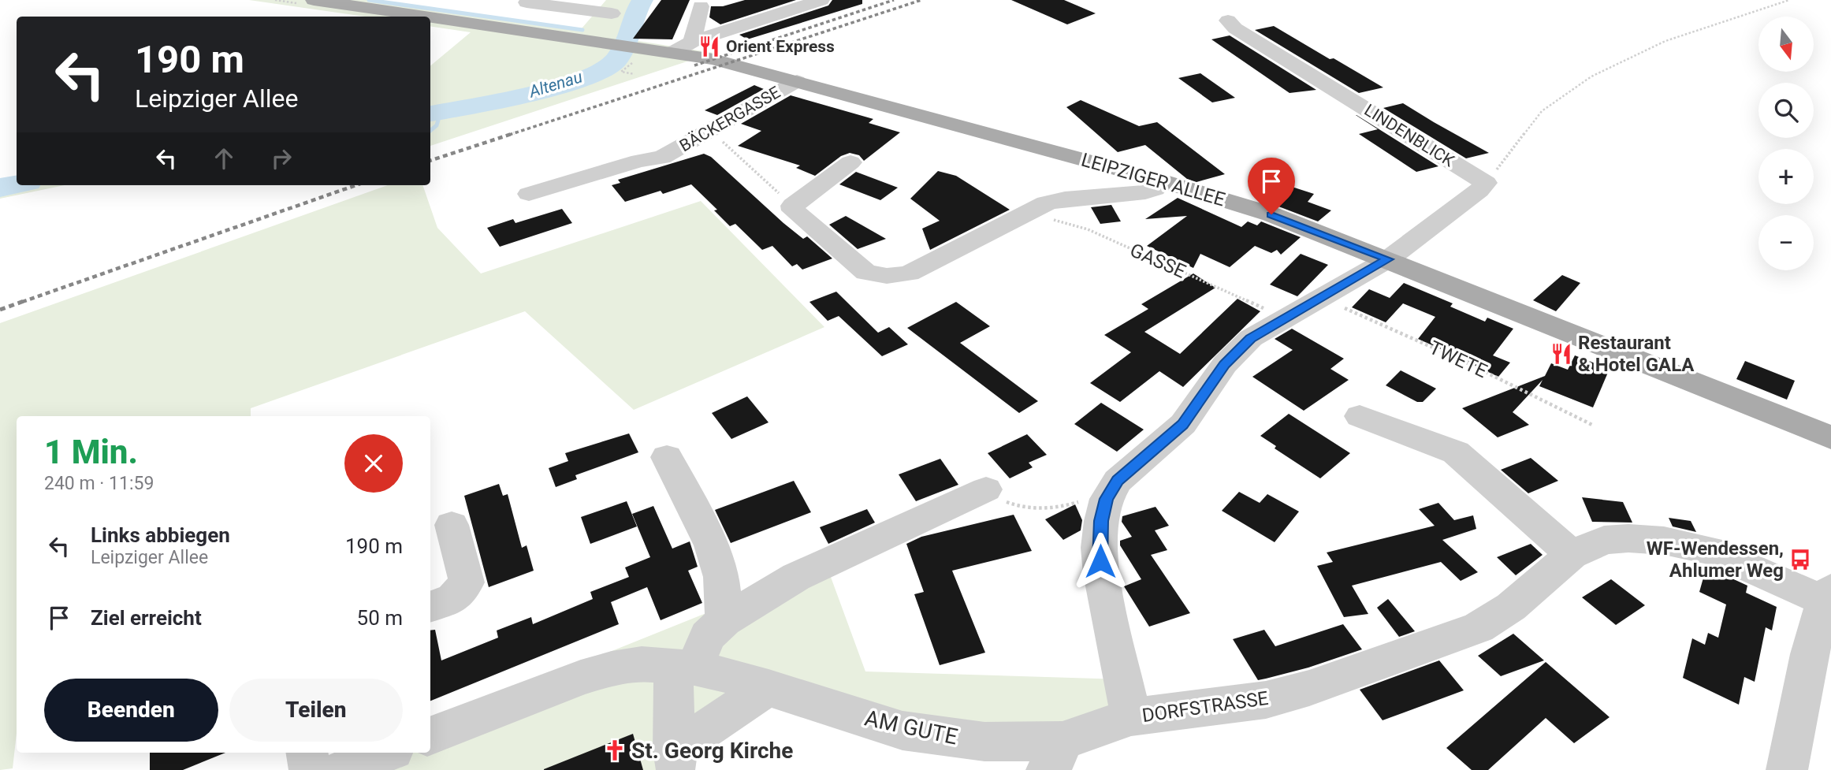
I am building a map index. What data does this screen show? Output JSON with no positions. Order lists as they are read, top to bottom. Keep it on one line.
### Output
{"streets":{"main road":["LEIPZIGER ALLEE"],"street":["BÄCKERGASSE","LINDENBLICK","DORFSTRASSE","AM GUTE"],"path":["GASSE","TWETE"]},"crossings":[["BÄCKERGASSE","LEIPZIGER ALLEE"],["LEIPZIGER ALLEE","DORFSTRASSE"],["GASSE","DORFSTRASSE"],["TWETE","DORFSTRASSE"],["DORFSTRASSE","AM GUTE"]],"water":["Altenau"],"places":{"restaurant":["Orient Express","Restaurant & Hotel GALA"],"bus stop":["WF-Wendessen, Ahlumer Weg"],"church":["St. Georg Kirche"]},"north":"bottom","page":{"map_buttons":["+","−"],"turn":["190 m","Leipziger Allee"],"heading":["1 Min.","240 m · 11:59"],"list":[{"name":"Links abbiegen","note":"Leipziger Allee","value":"190 m"},{"name":"Ziel erreicht","value":"50 m"}],"buttons":["Beenden","Teilen"]}}
